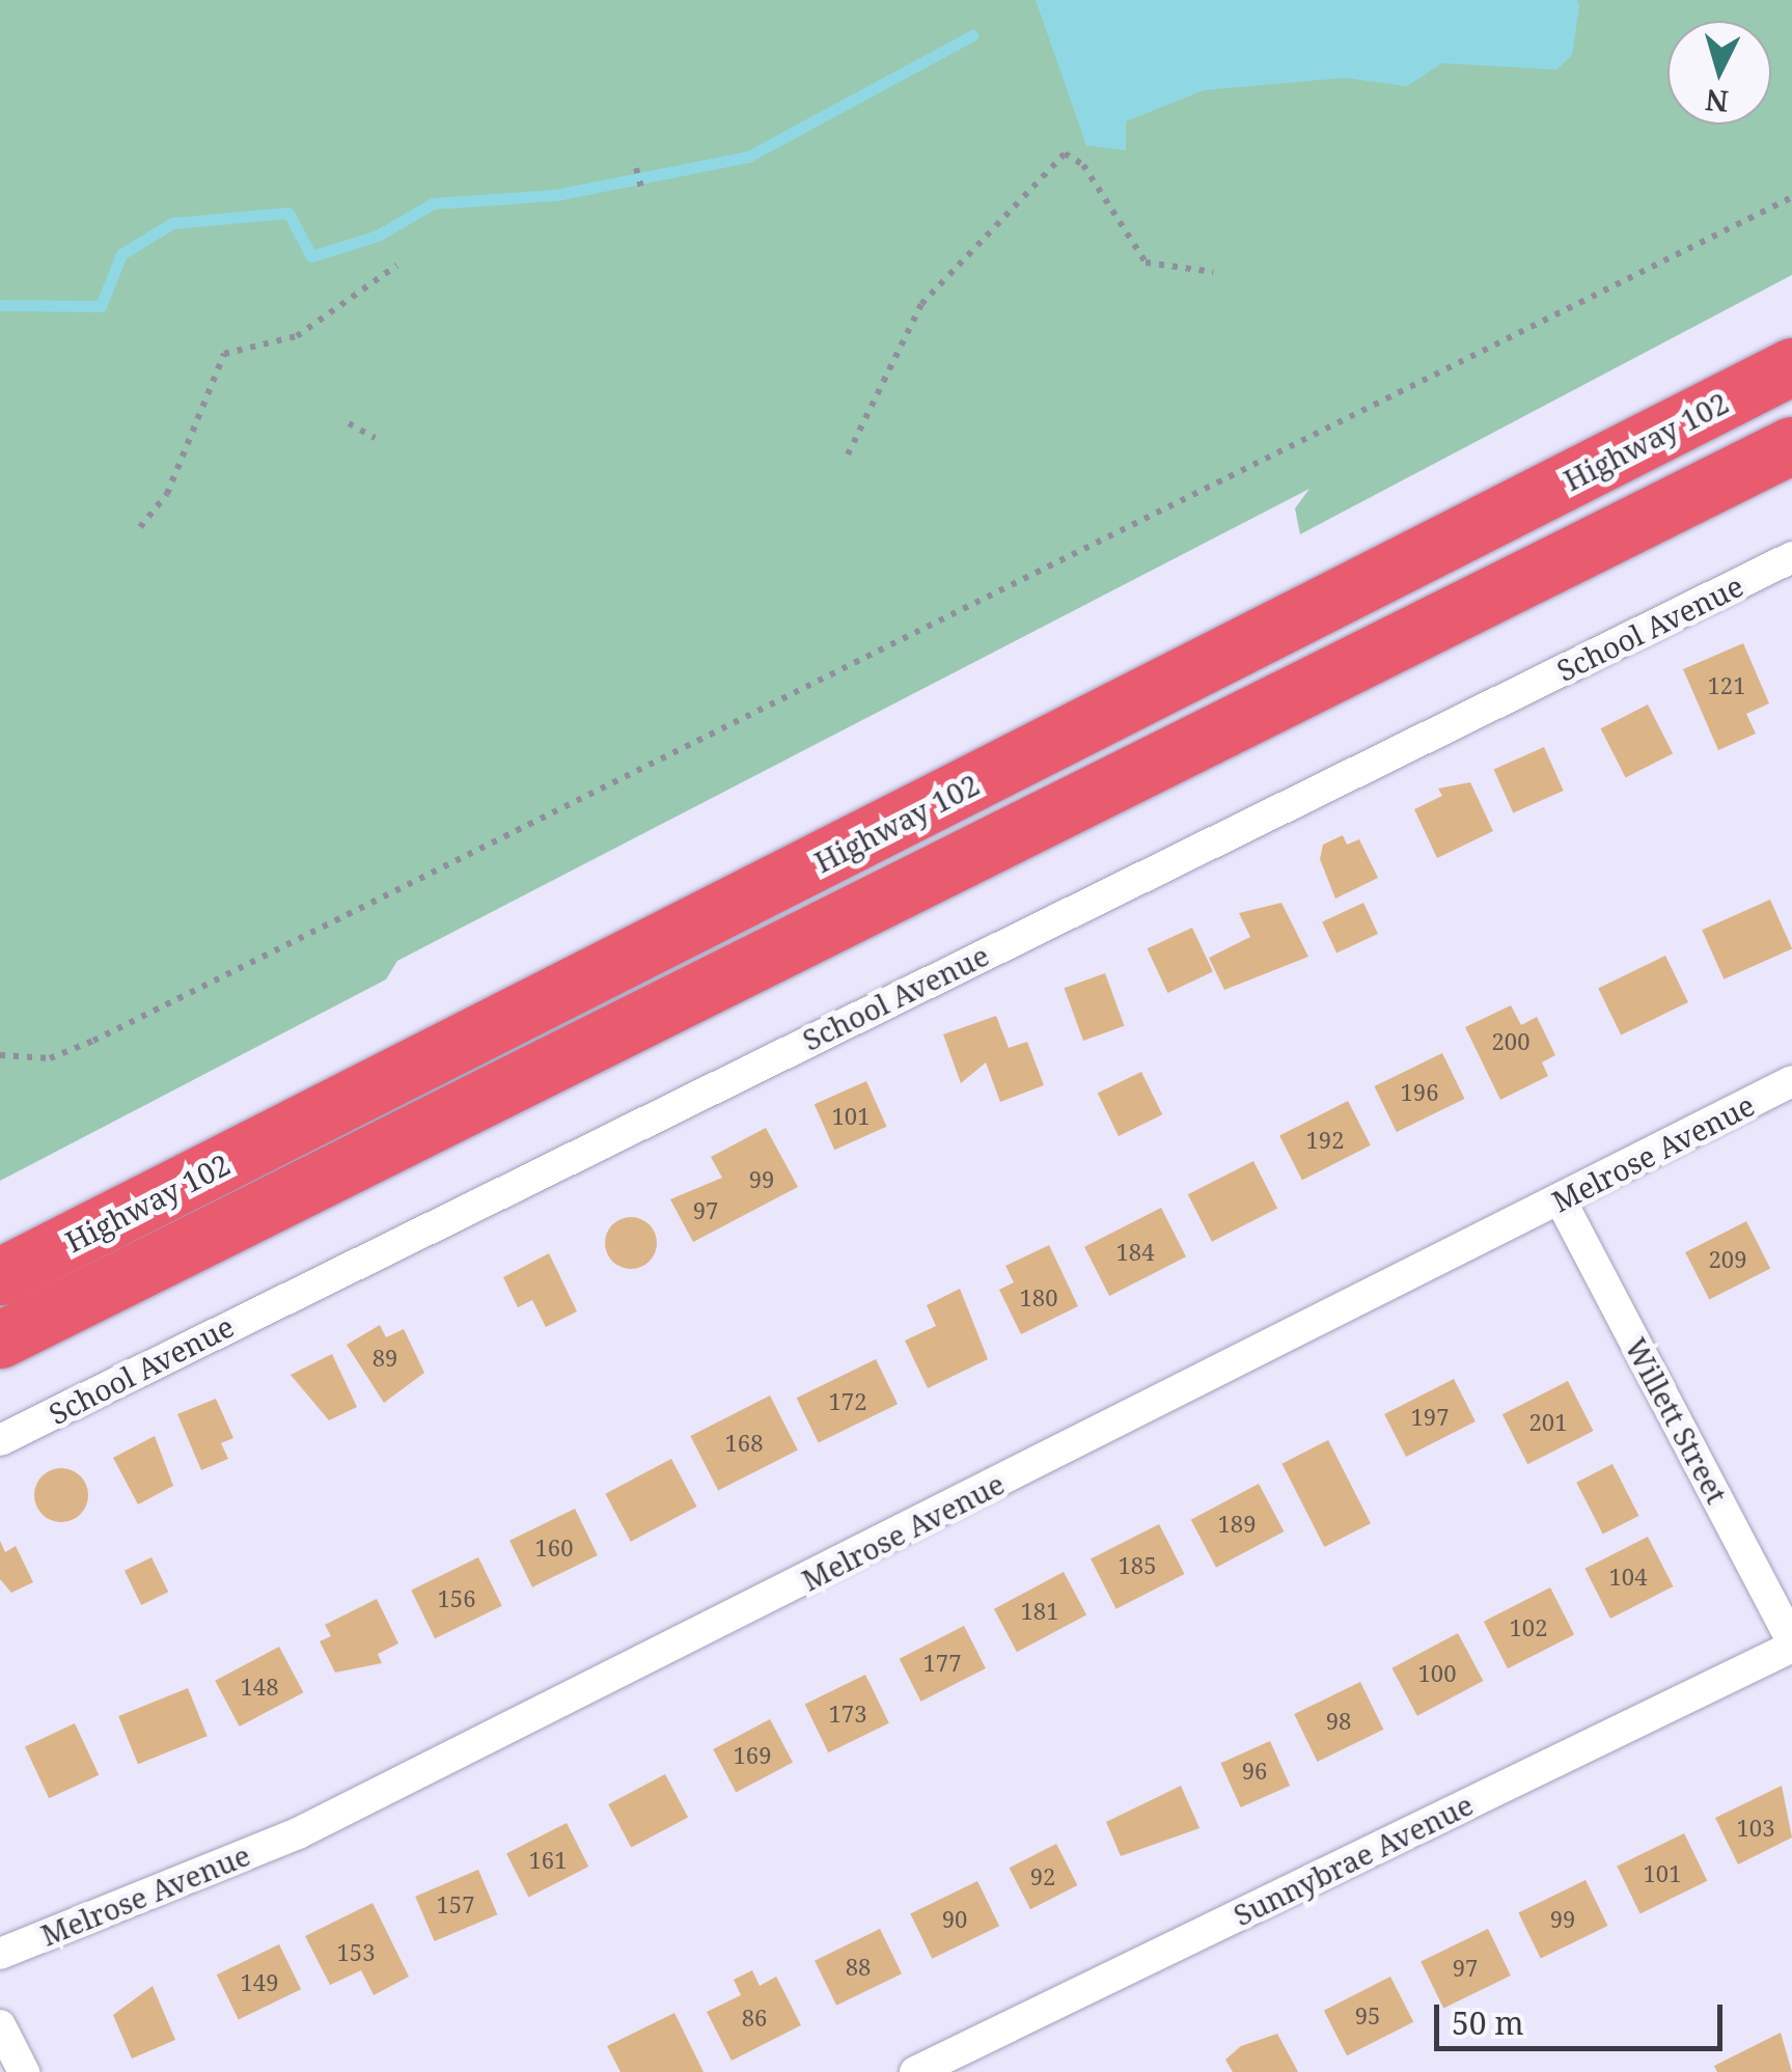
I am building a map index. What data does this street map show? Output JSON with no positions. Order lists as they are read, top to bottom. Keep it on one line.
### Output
{"streets":{"highway":["Highway 102"],"street":["School Avenue","Melrose Avenue","Willett Street","Sunnybrae Avenue"]},"crossings":[["Melrose Avenue","Willett Street"],["Willett Street","Sunnybrae Avenue"]],"house_numbers":["121","200","196","101","192","99","97","184","209","180","89","172","197","201","168","189","160","185","104","156","181","102","177","100","148","173","98","169","96","103","161","101","92","157","90","99","153","88","97","149","95","86"],"scale_bar":"50 m","north":"bottom"}
